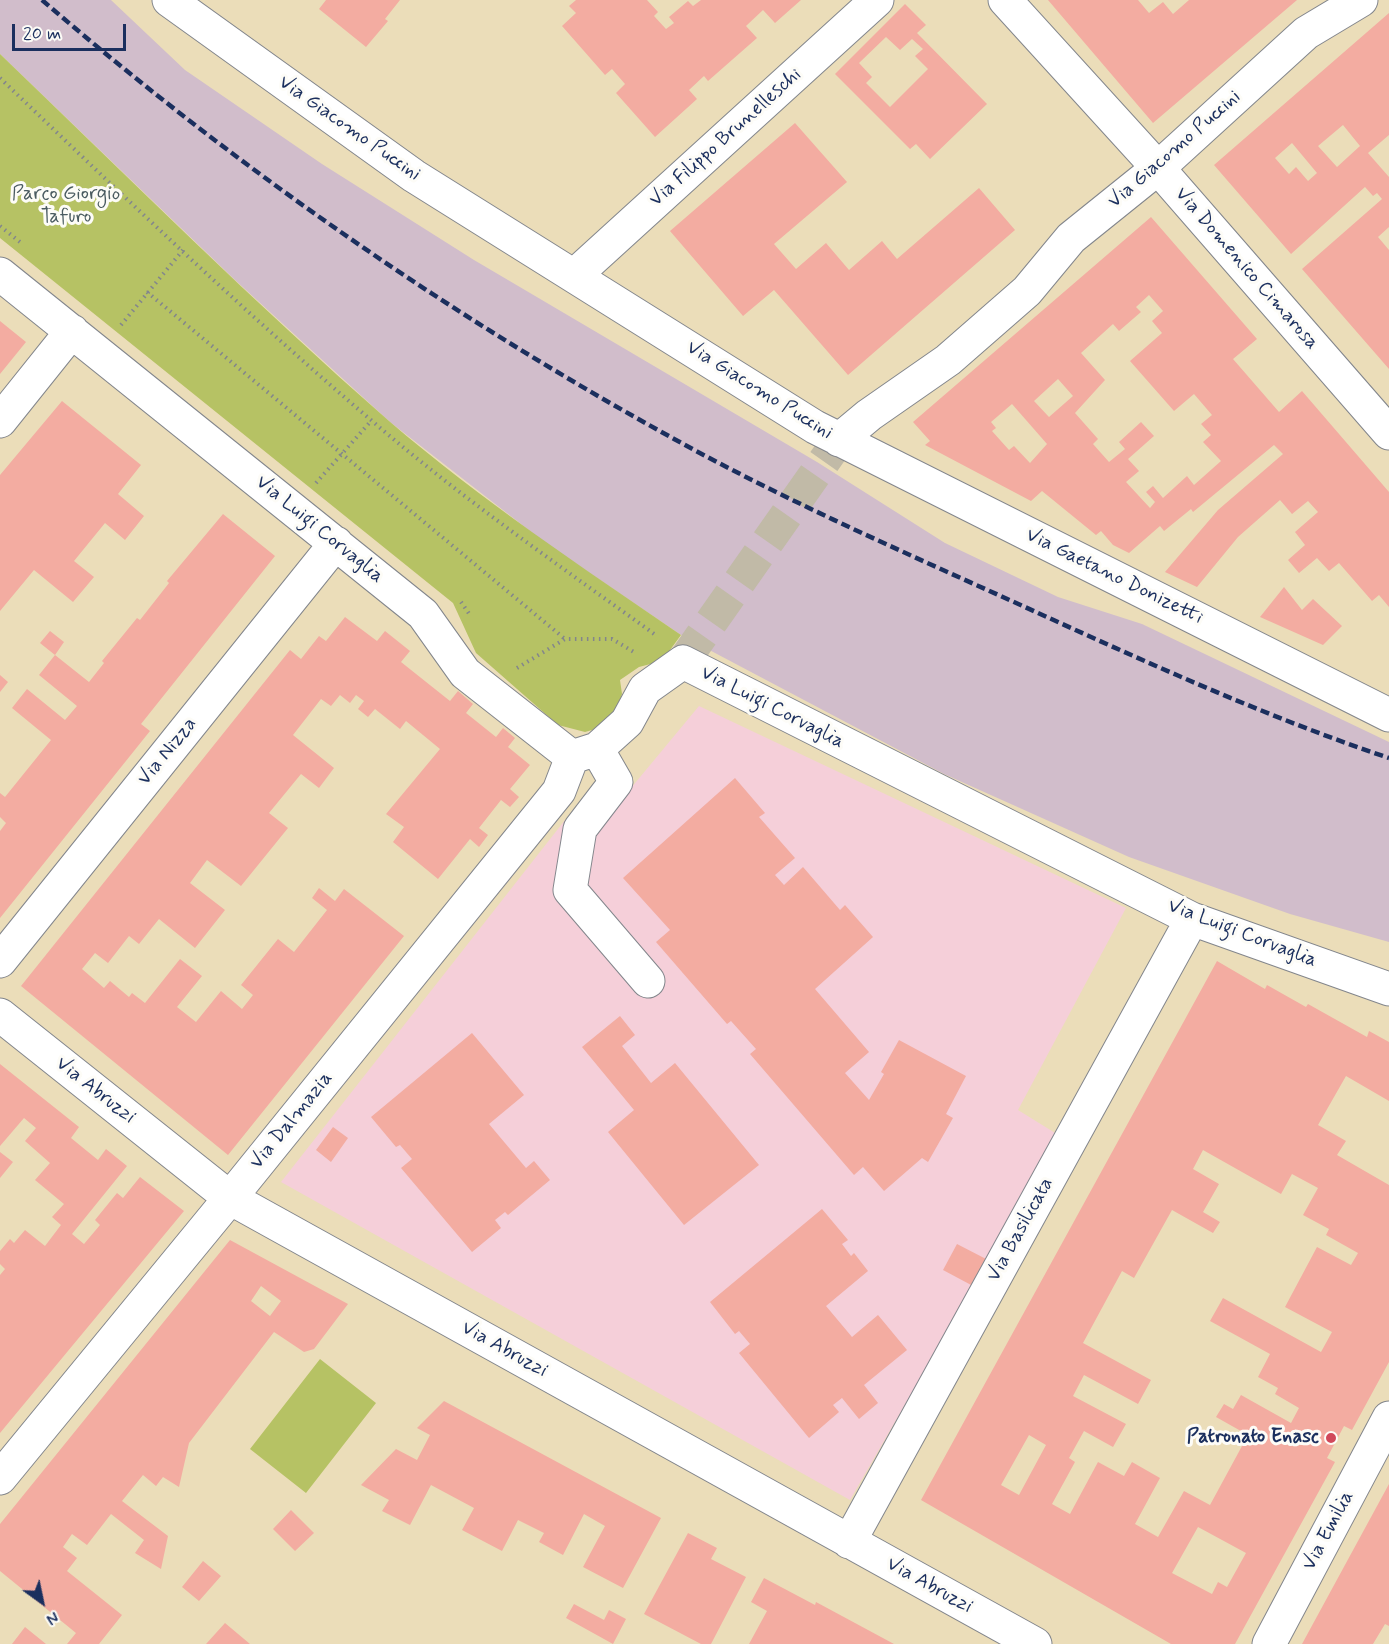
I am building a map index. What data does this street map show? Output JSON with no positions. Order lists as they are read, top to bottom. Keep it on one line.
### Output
{"streets":{"street":["Via Giacomo Puccini","Via Filippo Brunelleschi","Via Domenico Cimarosa","Via Luigi Corvaglia","Via Gaetano Donizetti","Via Nizza","Via Abruzzi","Via Dalmazia","Via Basilicata","Via Emilia"]},"crossings":[["Via Giacomo Puccini","Via Filippo Brunelleschi"],["Via Giacomo Puccini","Via Domenico Cimarosa"],["Via Giacomo Puccini","Via Gaetano Donizetti"],["Via Luigi Corvaglia","Via Nizza"],["Via Luigi Corvaglia","Via Dalmazia"],["Via Luigi Corvaglia","Via Basilicata"],["Via Abruzzi","Via Dalmazia"],["Via Abruzzi","Via Basilicata"]],"parks":["Parco Giorgio Tafuro"],"places":["Patronato Enasc"],"scale_bar":"20 m","north":"bottom right"}
